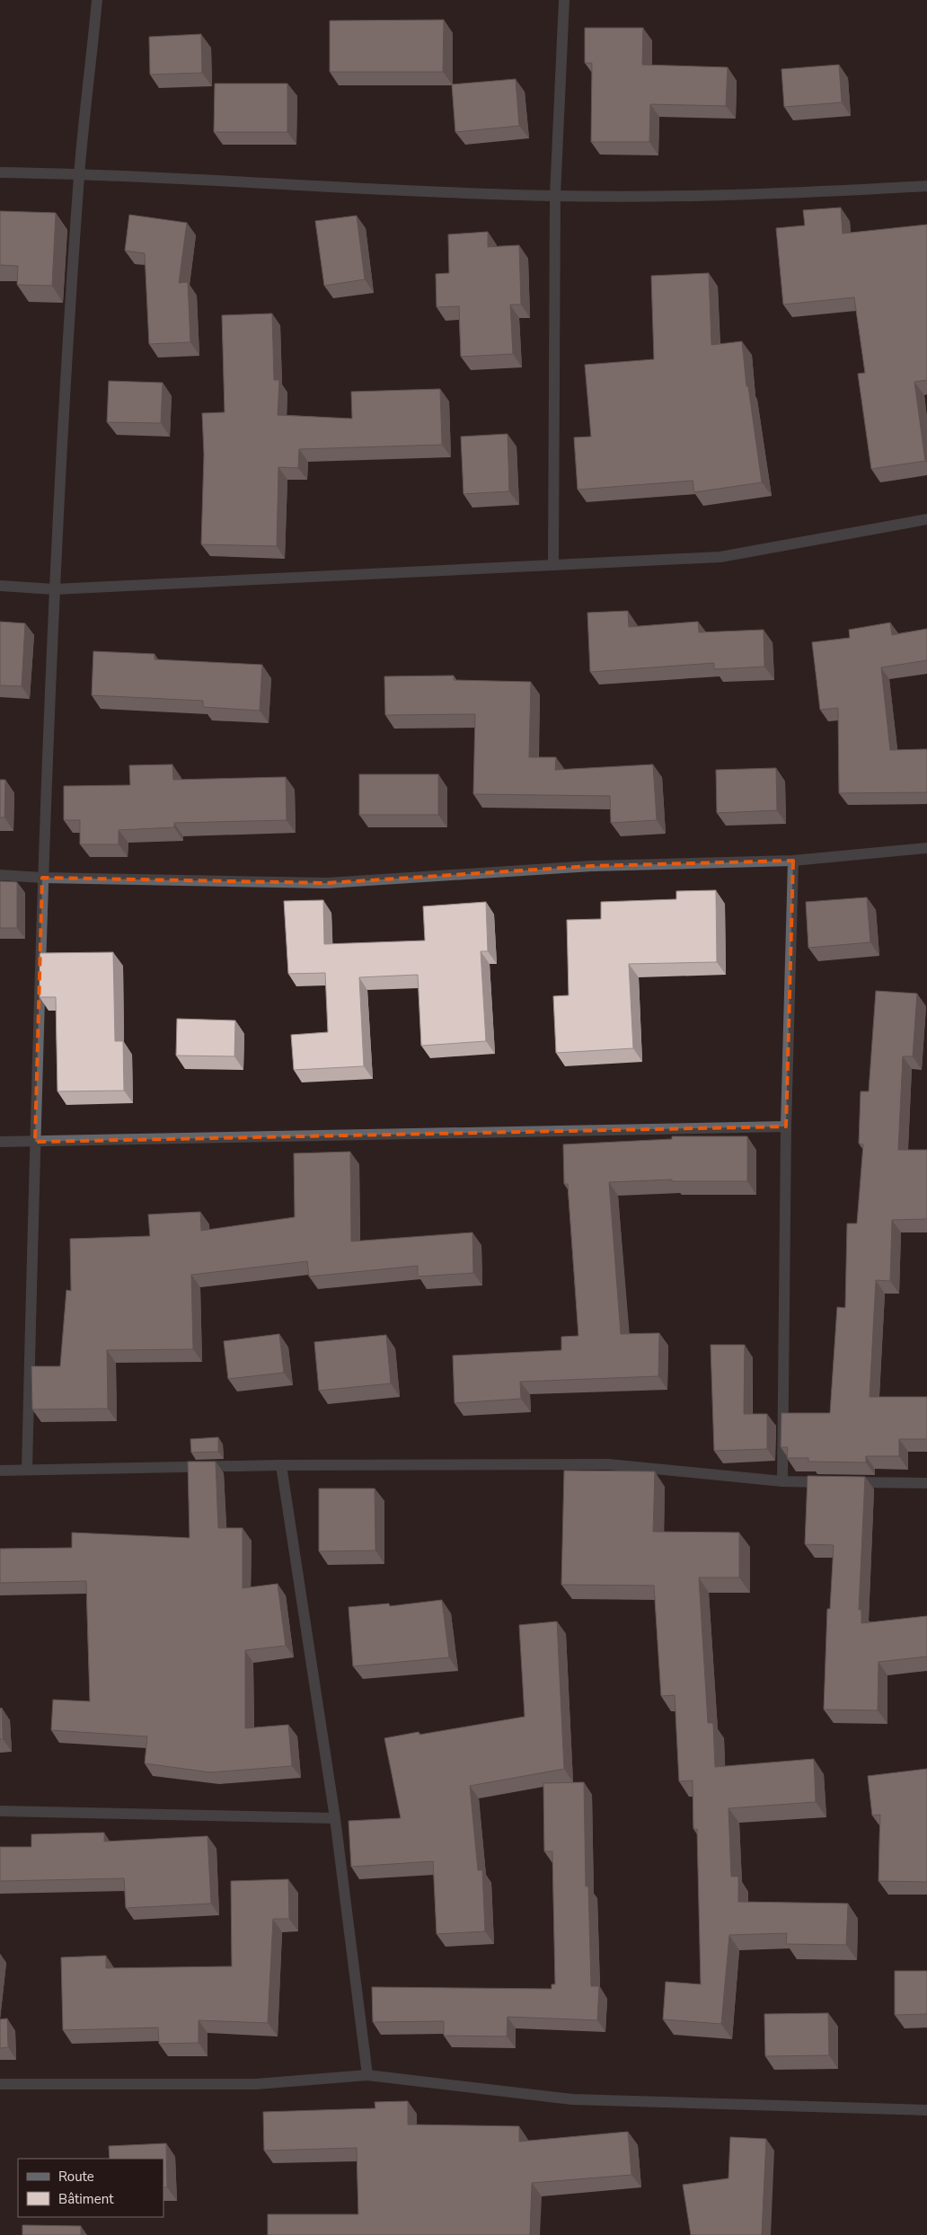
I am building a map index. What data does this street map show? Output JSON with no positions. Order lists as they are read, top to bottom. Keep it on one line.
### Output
{"legend":["Route","Bâtiment"]}
